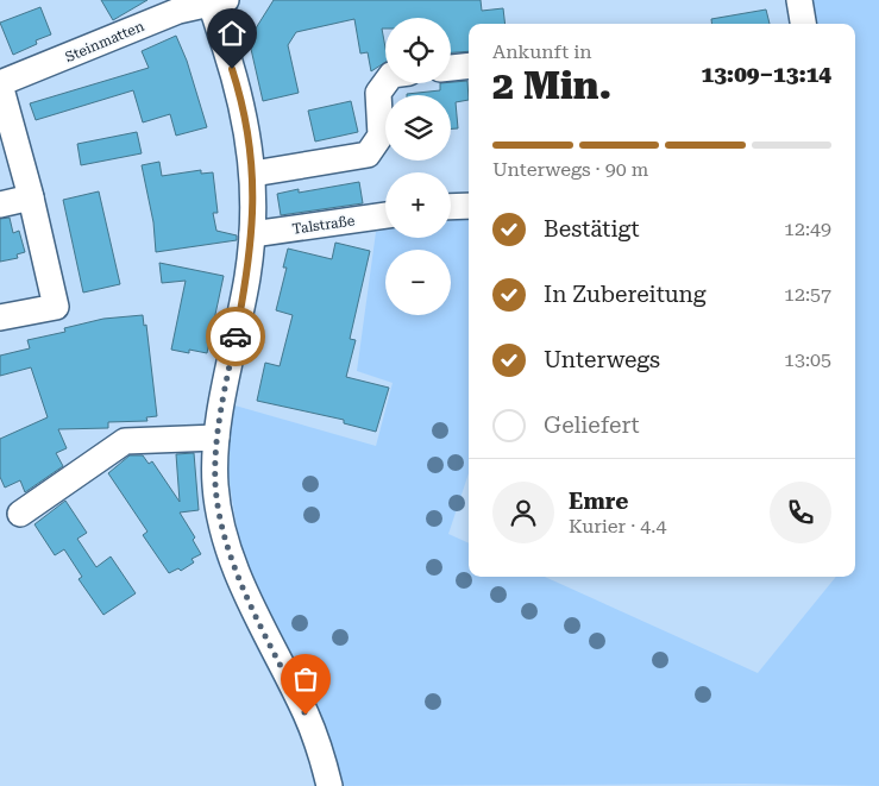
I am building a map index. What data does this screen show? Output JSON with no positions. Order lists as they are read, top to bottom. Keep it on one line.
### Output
{"streets":{"street":["Steinmatten","Talstraße"]},"page":{"map_buttons":["+","−"],"heading":["2 Min.","Ankunft in","13:09–13:14"],"panel":["Emre","Kurier · 4.4"],"bar":"Unterwegs · 90 m","list":[["Bestätigt","12:49"],["In Zubereitung","12:57"],["Unterwegs","13:05"],"Geliefert"]}}
